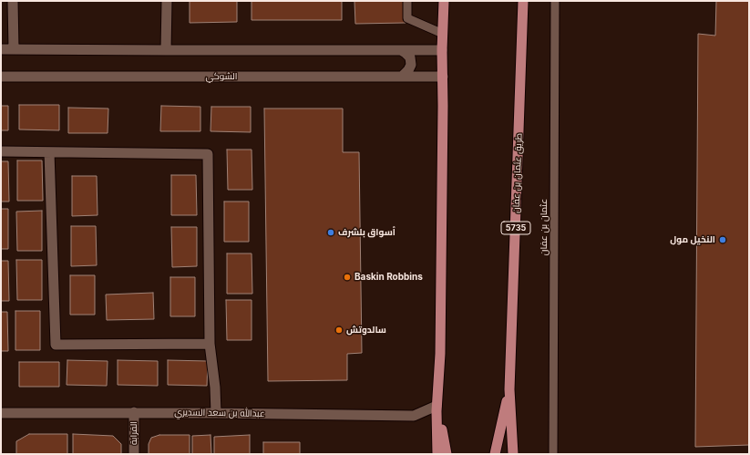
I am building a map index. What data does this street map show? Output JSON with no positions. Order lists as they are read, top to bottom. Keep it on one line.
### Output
{"streets":{"main road":["طريق عثمان بن عفان","5735"],"street":["الشوكي","عبدالله بن سعد السديري","القرابة"],"lane":["عثمان بن عفان"]},"crossings":[["عبدالله بن سعد السديري","القرابة"]],"places":["أسواق بلشرف","النخيل مول","Baskin Robbins","سالدوتش"]}
